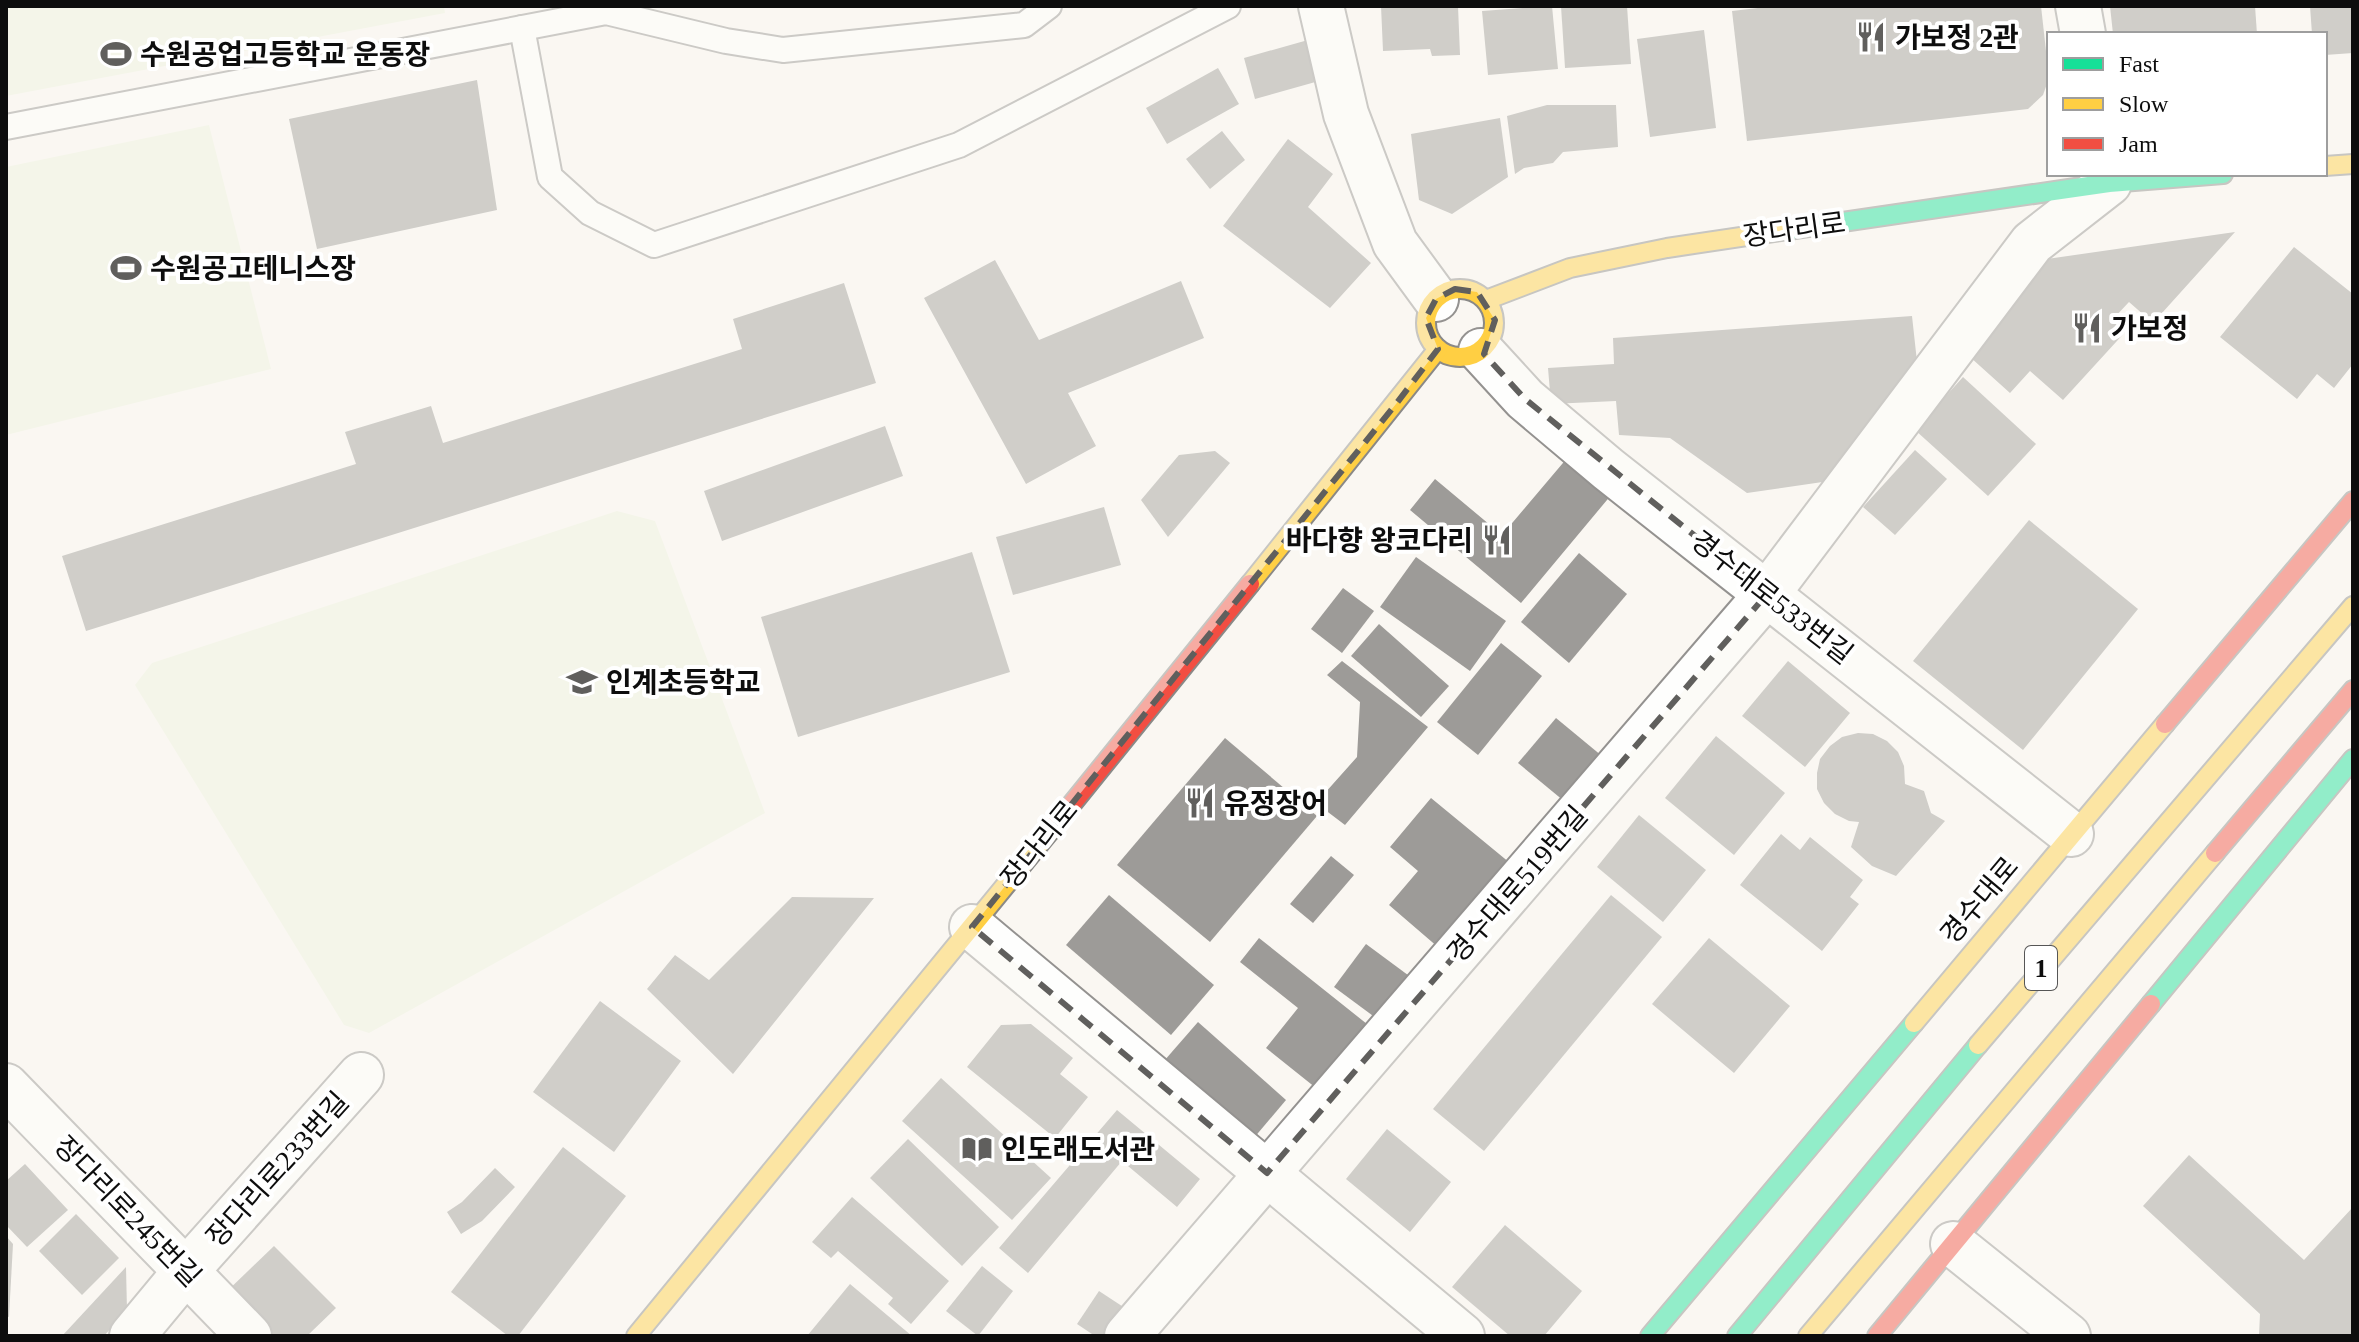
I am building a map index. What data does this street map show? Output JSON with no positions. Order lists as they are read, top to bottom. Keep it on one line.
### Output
{"streets":{"main road":["장다리로","경수대로","1"],"street":["경수대로533번길","경수대로519번길","장다리로233번길","장다리로245번길"]},"crossings":[["장다리로","경수대로533번길"],["경수대로533번길","경수대로519번길"],["경수대로533번길","경수대로"],["장다리로233번길","장다리로245번길"]],"places":{"restaurant":["가보정 2관","가보정","바다향 왕코다리","유정장어"],"sports":["수원공업고등학교 운동장","수원공고테니스장"],"school or university":["인계초등학교"],"library":["인도래도서관"]},"legend":["Fast","Slow","Jam"]}
